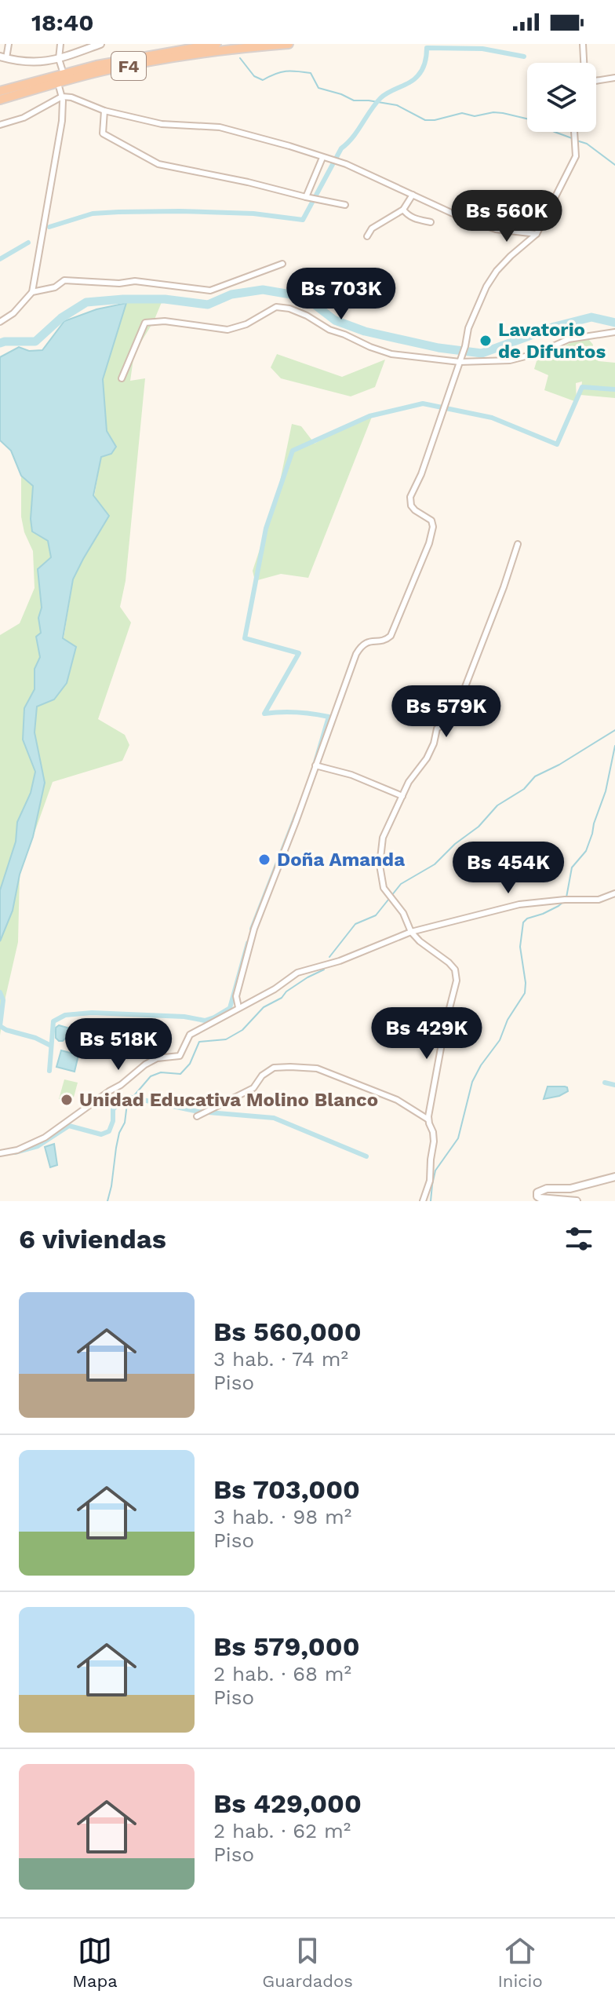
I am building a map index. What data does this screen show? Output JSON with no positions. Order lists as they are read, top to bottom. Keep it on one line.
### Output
{"streets":{"highway":["F4"]},"places":["Lavatorio de Difuntos","Doña Amanda","Unidad Educativa Molino Blanco"],"page":{"status":"18:40","price":["Bs 560K","Bs 703K","Bs 579K","Bs 454K","Bs 429K","Bs 518K"],"heading":"6 viviendas","list":[{"name":"Bs 560,000","note":"3 hab. · 74 m² · Piso"},{"name":"Bs 703,000","note":"3 hab. · 98 m² · Piso"},{"name":"Bs 579,000","note":"2 hab. · 68 m² · Piso"},{"name":"Bs 429,000","note":"2 hab. · 62 m² · Piso"}],"tabs":["Mapa","Guardados","Inicio"]}}
